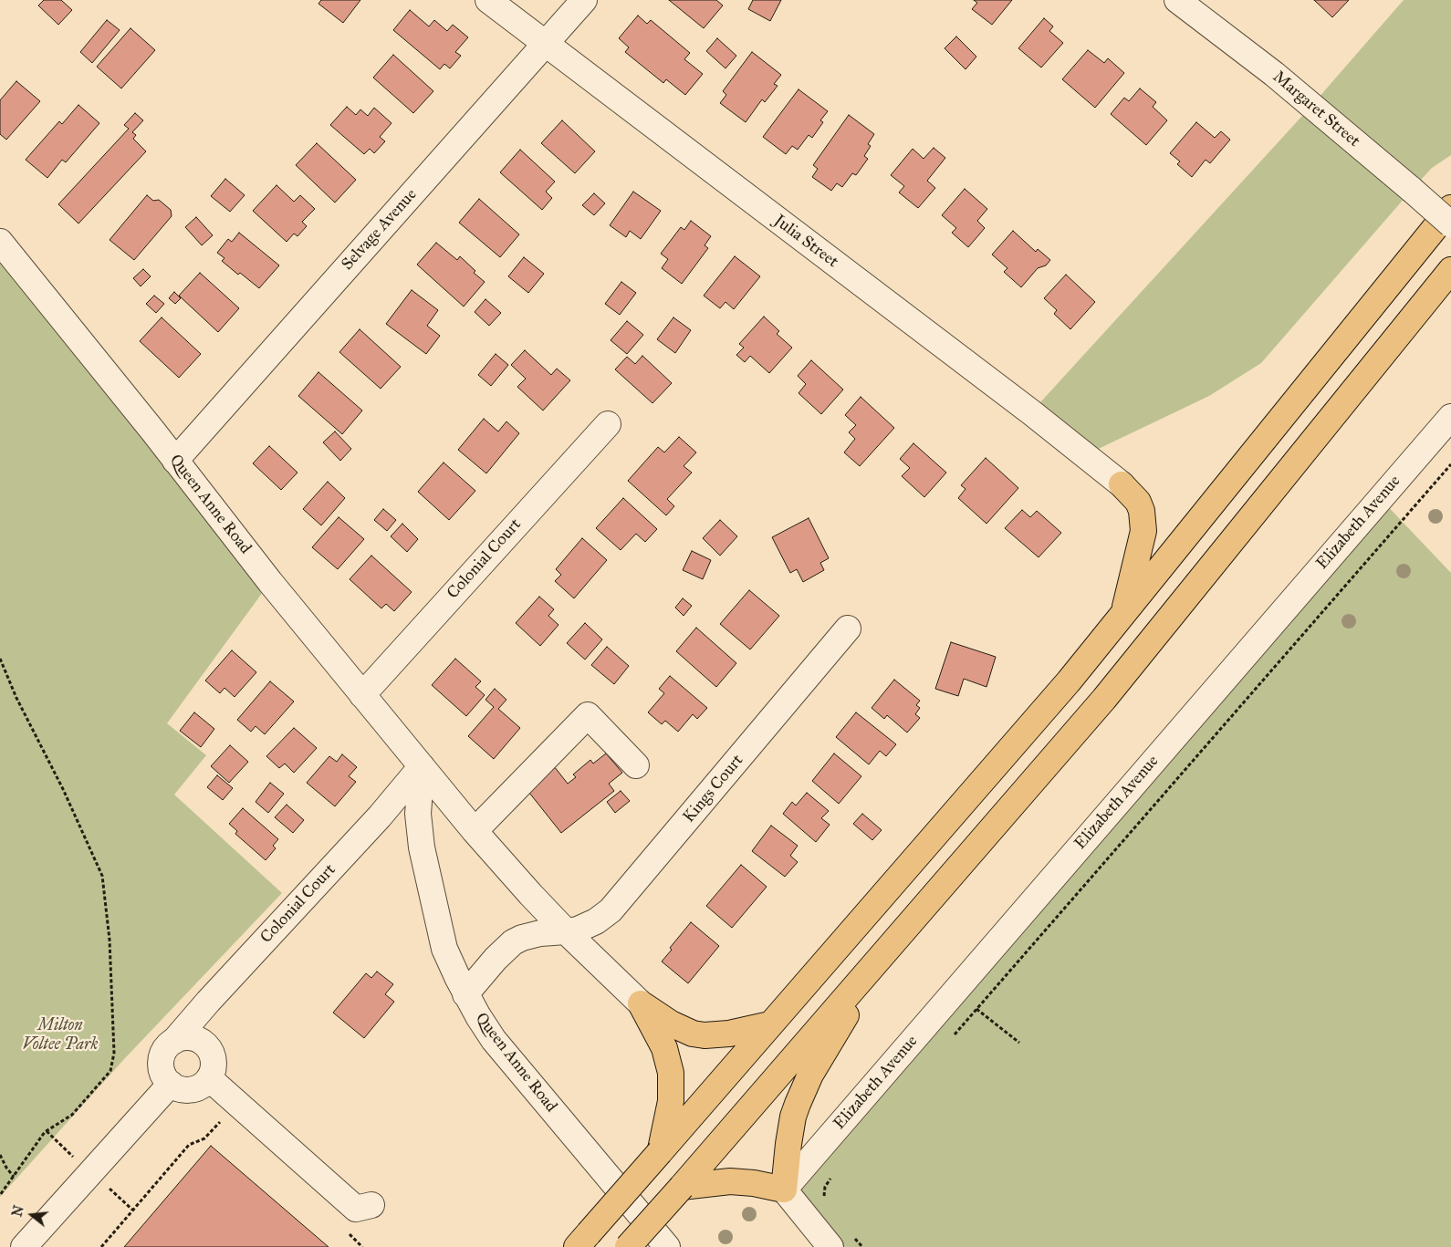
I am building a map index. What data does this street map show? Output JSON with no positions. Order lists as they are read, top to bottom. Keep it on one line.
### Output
{"streets":{"street":["Margaret Street","Selvage Avenue","Julia Street","Queen Anne Road","Elizabeth Avenue","Colonial Court","Kings Court"]},"crossings":[["Selvage Avenue","Julia Street"],["Selvage Avenue","Queen Anne Road"],["Queen Anne Road","Colonial Court"],["Queen Anne Road","Kings Court"]],"parks":["Milton Voltee Park"],"north":"left"}
